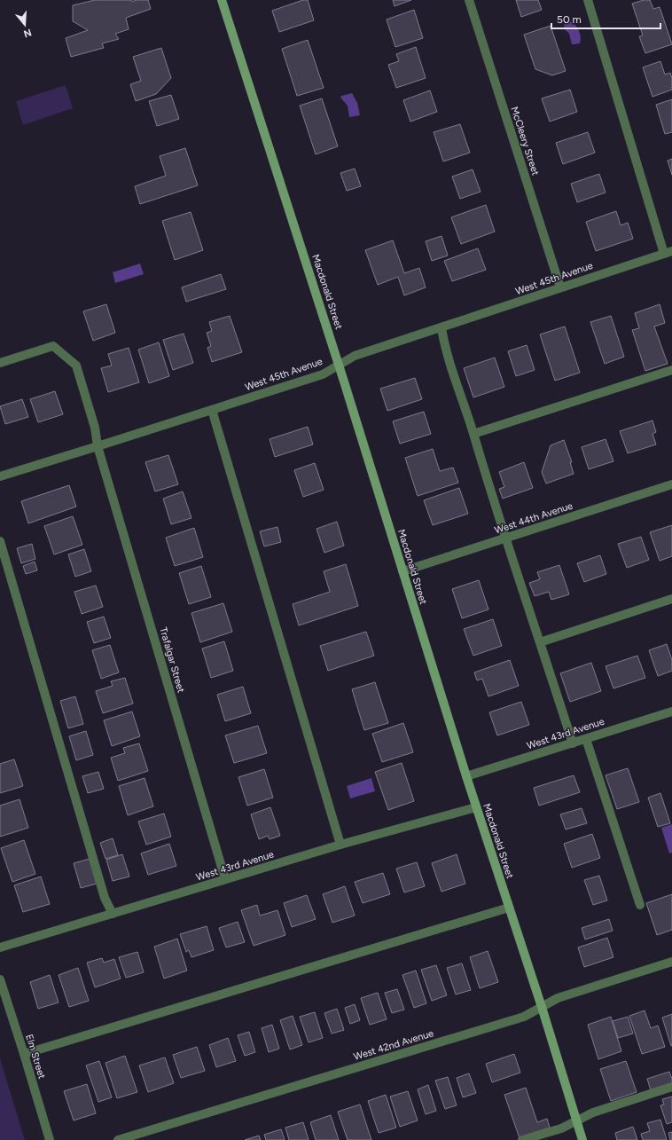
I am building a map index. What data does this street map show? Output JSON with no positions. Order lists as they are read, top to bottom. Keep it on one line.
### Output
{"streets":{"street":["McCleery Street","West 45th Avenue","Macdonald Street","West 44th Avenue","Trafalgar Street","West 43rd Avenue","West 42nd Avenue","Elm Street"]},"crossings":[["McCleery Street","West 45th Avenue"],["West 45th Avenue","Macdonald Street"],["West 45th Avenue","Trafalgar Street"],["Macdonald Street","West 44th Avenue"],["Macdonald Street","West 43rd Avenue"],["Macdonald Street","West 42nd Avenue"],["Trafalgar Street","West 43rd Avenue"]],"scale_bar":"50 m","north":"bottom"}
